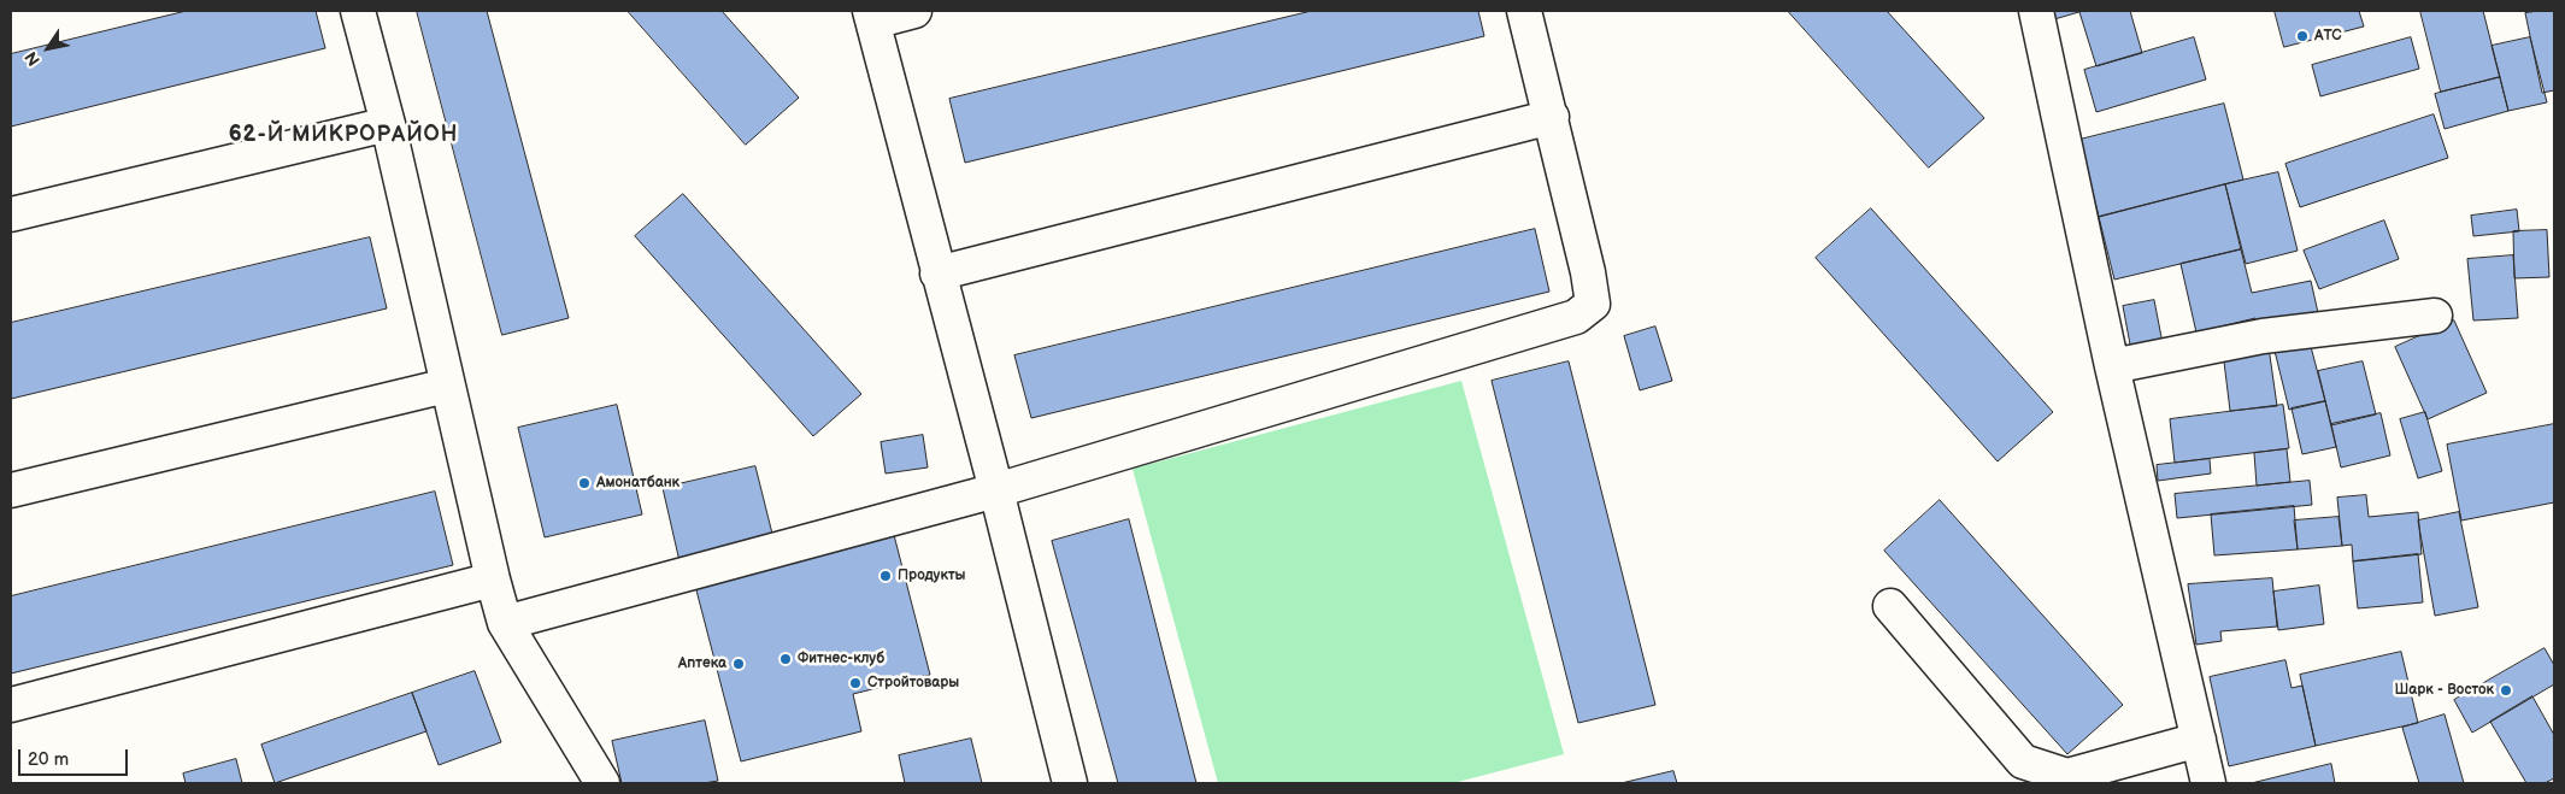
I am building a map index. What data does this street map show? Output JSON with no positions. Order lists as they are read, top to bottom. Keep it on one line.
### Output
{"districts":["62-Й МИКРОРАЙОН"],"places":["АТС","Амонатбанк","Продукты","Фитнес-клуб","Аптека","Стройтовары","Шарк - Восток"],"scale_bar":"20 m","north":"bottom left"}
